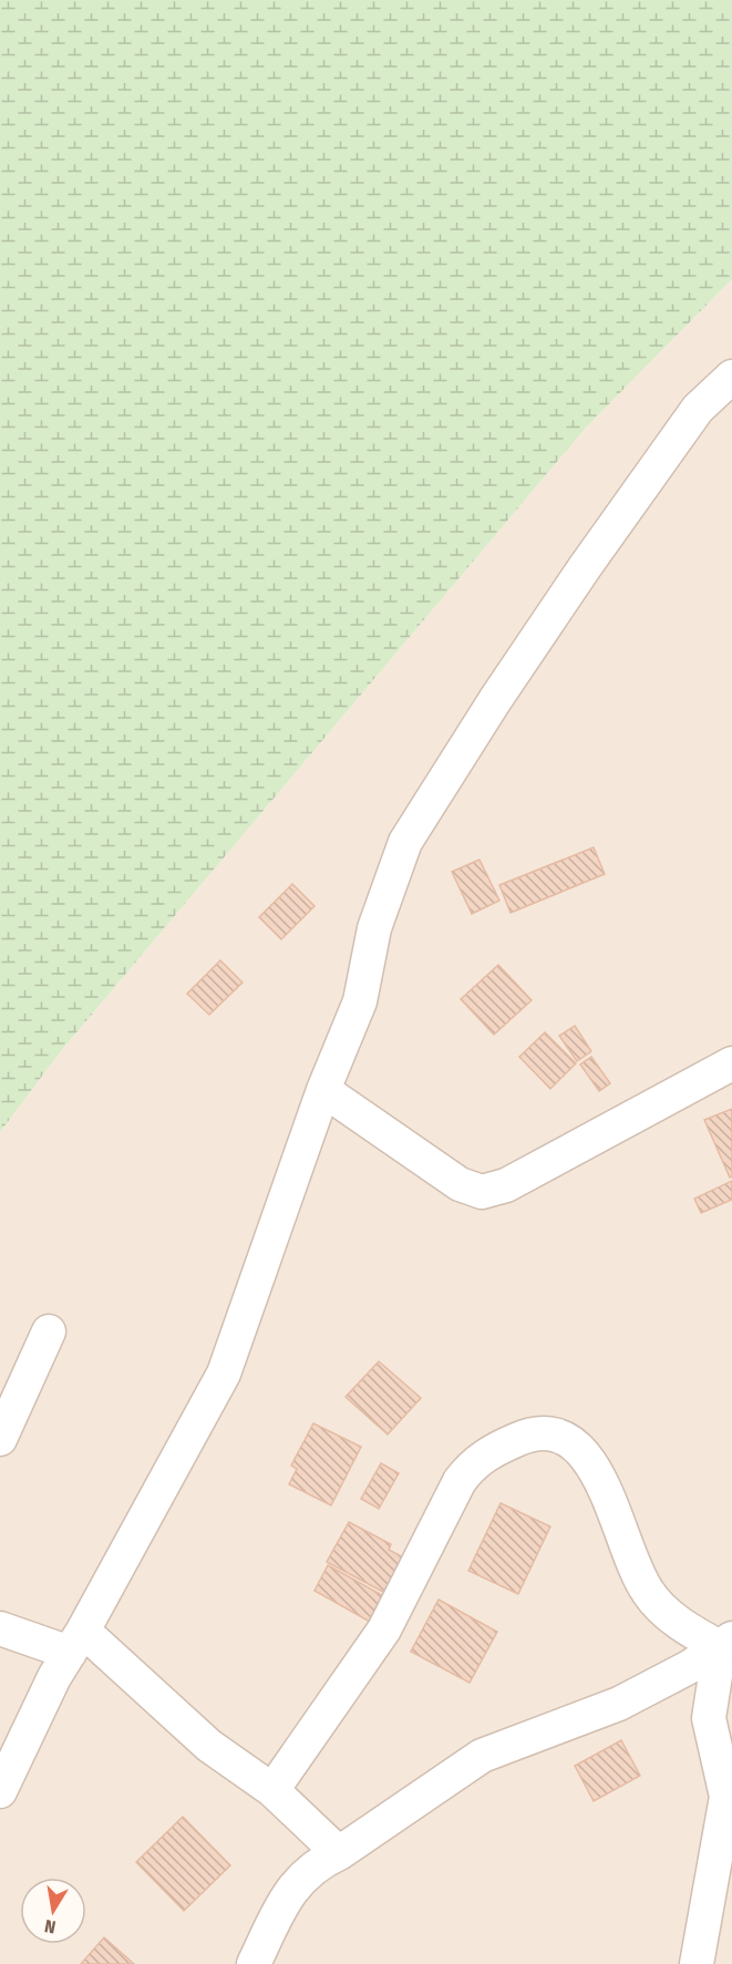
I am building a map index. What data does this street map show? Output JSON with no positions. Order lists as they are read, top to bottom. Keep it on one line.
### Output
{"north":"bottom"}
